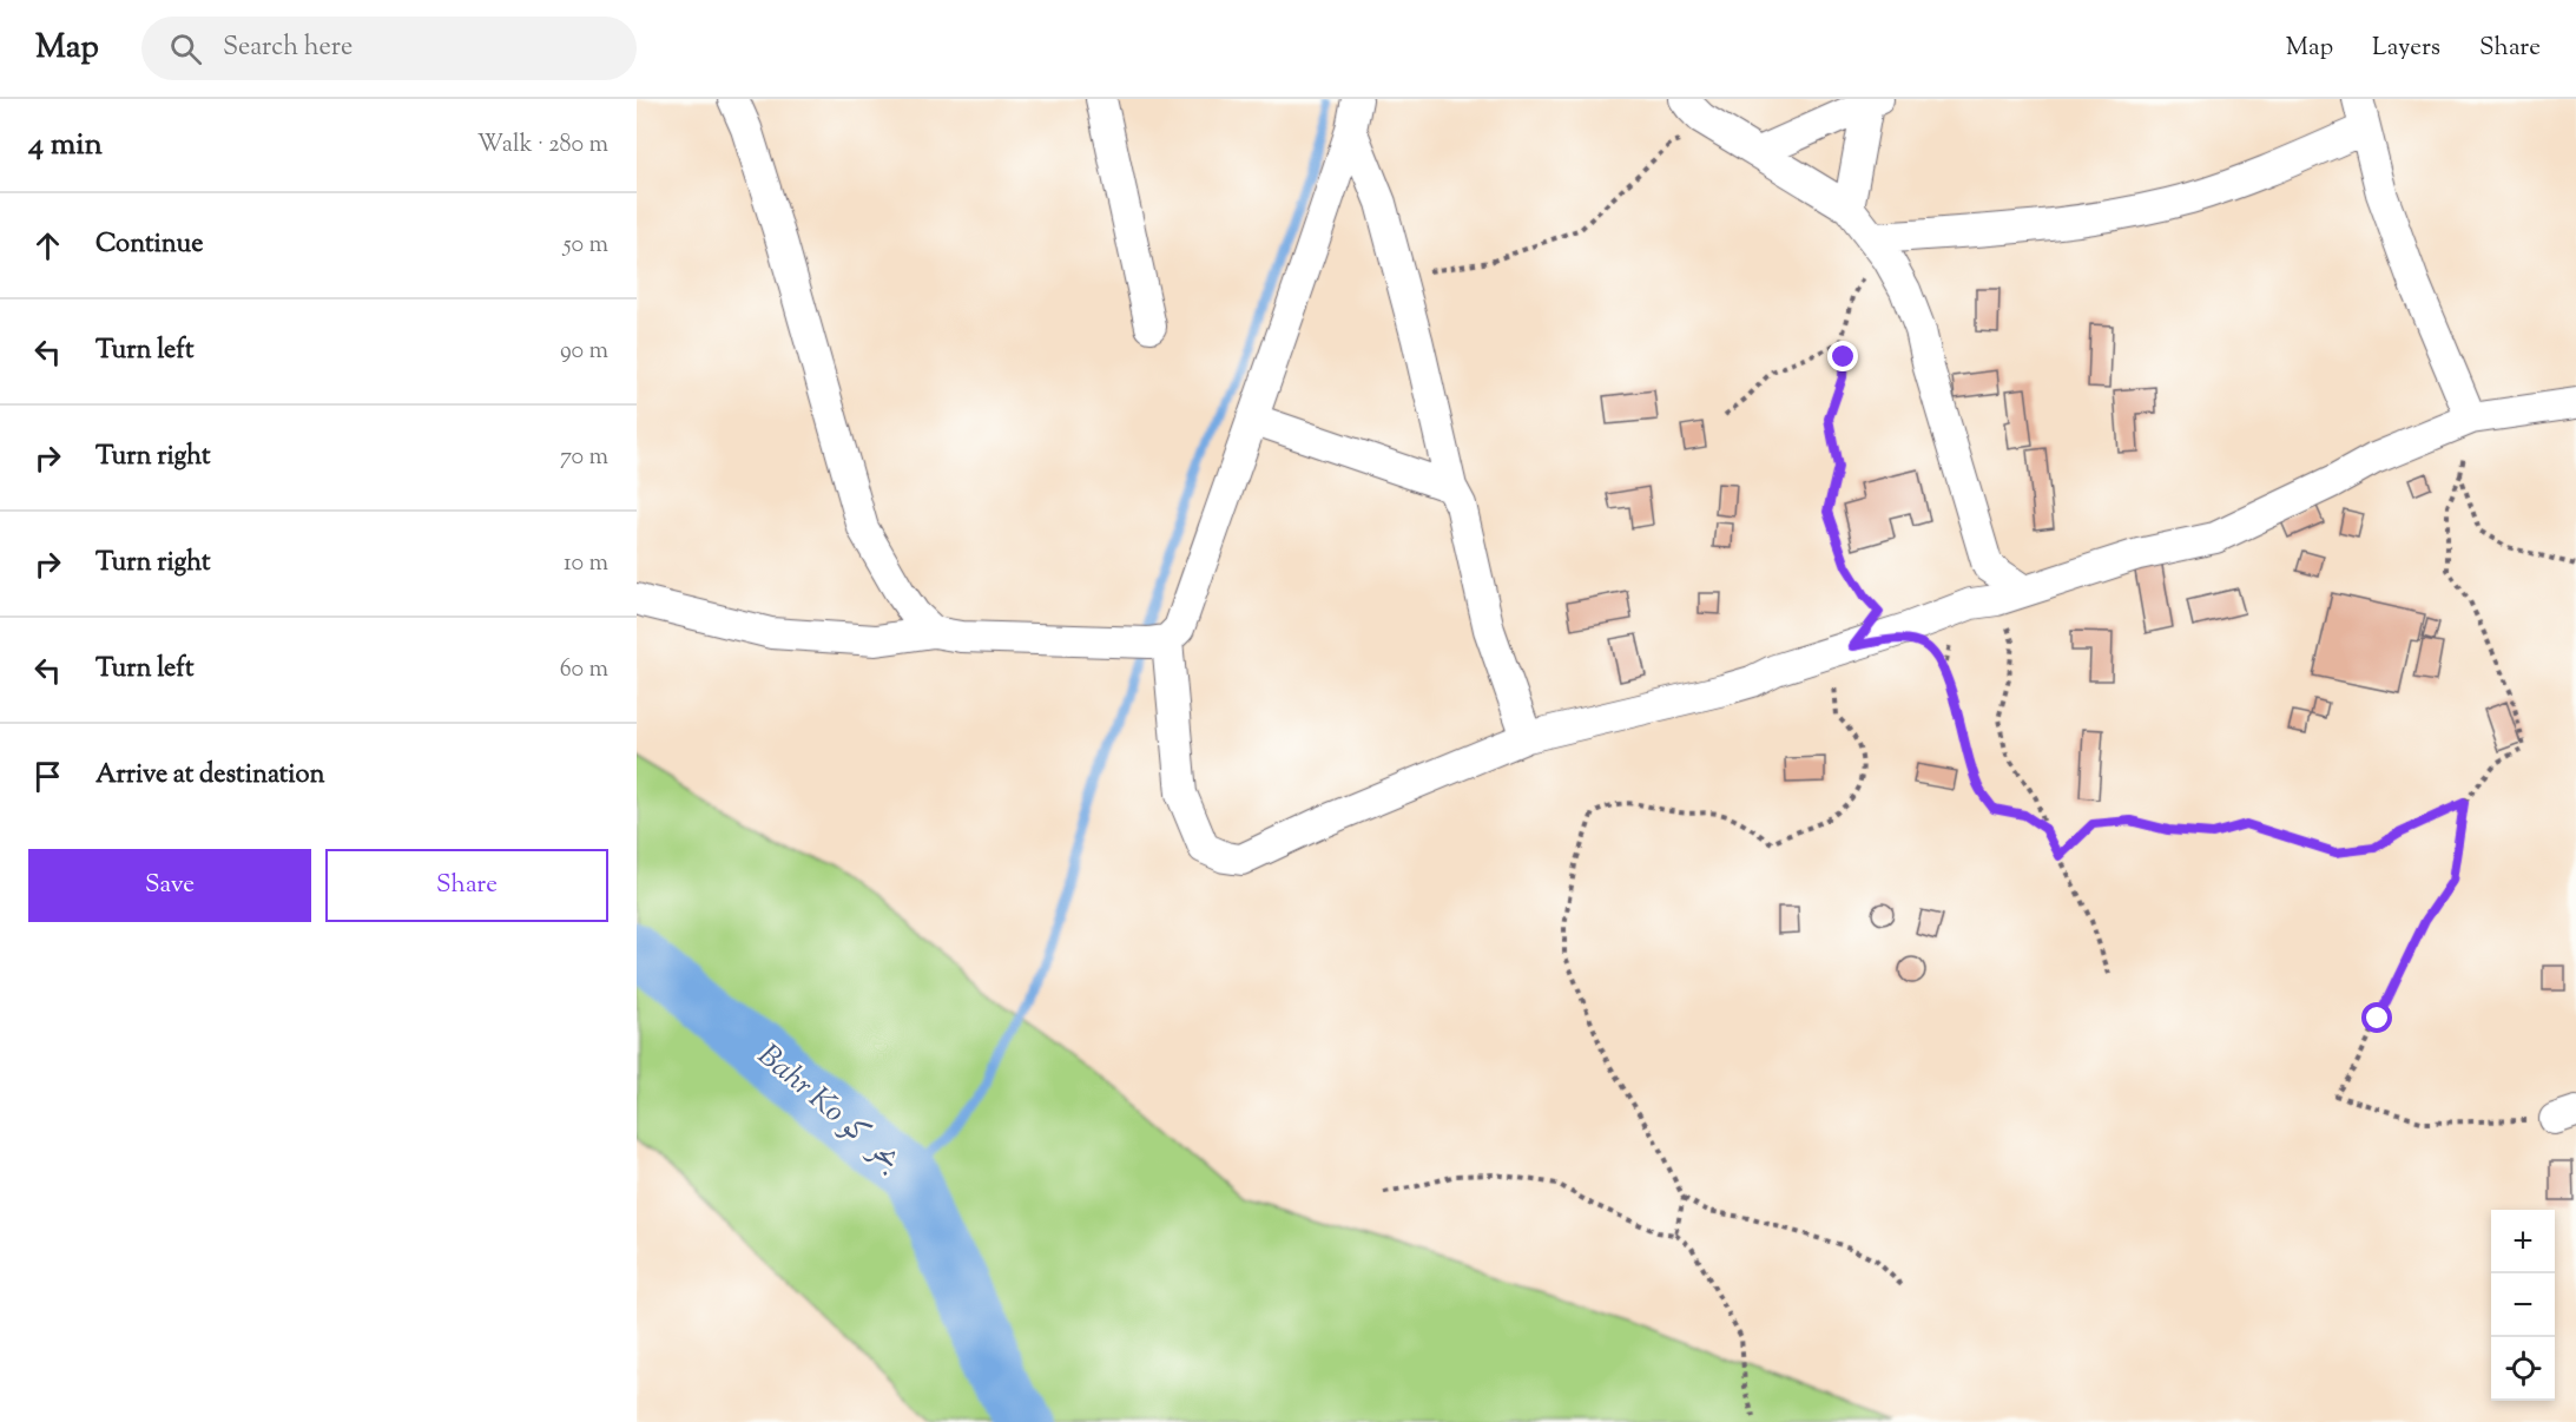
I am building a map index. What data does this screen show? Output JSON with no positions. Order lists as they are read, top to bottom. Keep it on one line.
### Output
{"water":["Bahr Ko بحر كو"],"page":{"header":"Map","search":"Search here","nav":["Map","Layers","Share"],"heading":["4 min","Walk · 280 m"],"list":[["Continue","50 m"],["Turn left","90 m"],["Turn right","70 m"],["Turn right","10 m"],["Turn left","60 m"],"Arrive at destination"],"buttons":["Save","Share"],"map_buttons":["+","−"]}}
